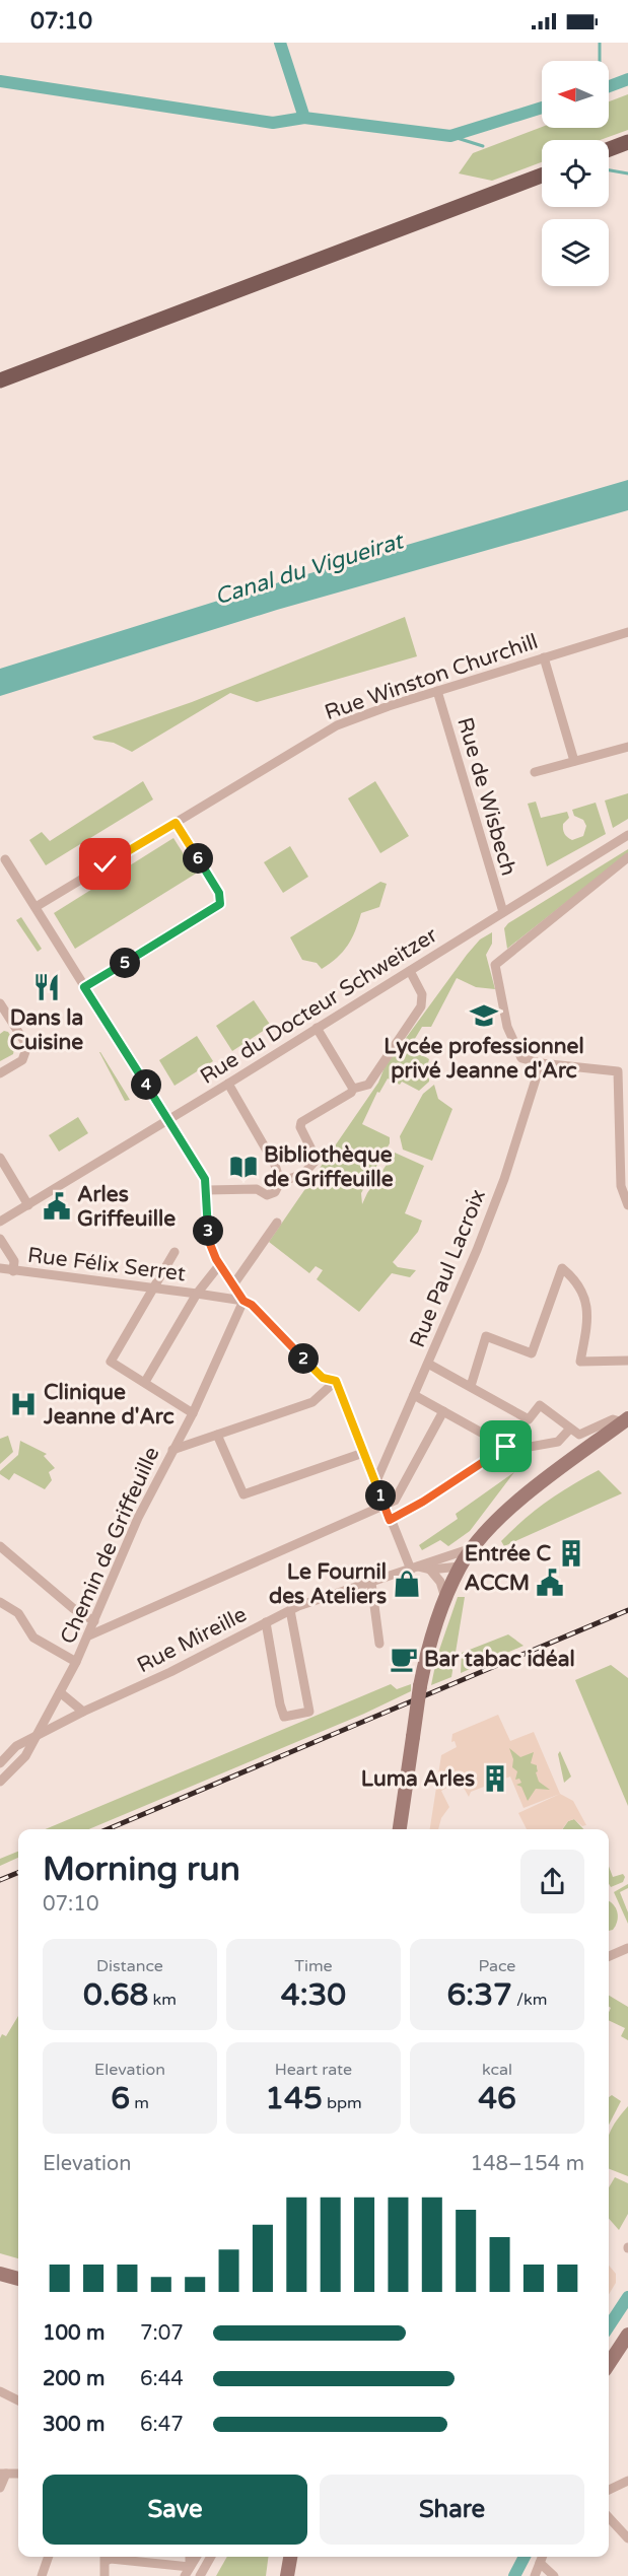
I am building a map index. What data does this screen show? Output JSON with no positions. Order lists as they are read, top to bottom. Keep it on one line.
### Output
{"streets":{"street":["Rue Winston Churchill","Rue de Wisbech","Rue du Docteur Schweitzer","Rue Félix Serret","Rue Paul Lacroix","Chemin de Griffeuille","Rue Mireille"]},"crossings":[["Rue Winston Churchill","Rue de Wisbech"],["Rue de Wisbech","Rue du Docteur Schweitzer"],["Rue Félix Serret","Chemin de Griffeuille"],["Chemin de Griffeuille","Rue Mireille"]],"water":["Canal du Vigueirat"],"places":{"restaurant":["Dans la Cuisine"],"school or university":["Lycée professionnel privé Jeanne d'Arc"],"library":["Bibliothèque de Griffeuille"],"public building":["Arles Griffeuille","ACCM"],"hospital":["Clinique Jeanne d'Arc"],"building":["Entrée C","Luma Arles"],"shop":["Le Fournil des Ateliers"],"cafe":["Bar tabac idéal"]},"north":"left","page":{"status":"07:10","pins":["6","5","4","3","2","1"],"heading":["Morning run","07:10"],"stats":[["Distance","0.68 km"],["Time","4:30"],["Pace","6:37 /km"],["Elevation","6 m"],["Heart rate","145 bpm"],["kcal","46"]],"chart":["Elevation","148–154 m"],"list":[{"name":"100 m","note":"7:07"},{"name":"200 m","note":"6:44"},{"name":"300 m","note":"6:47"}],"buttons":["Save","Share"]}}
